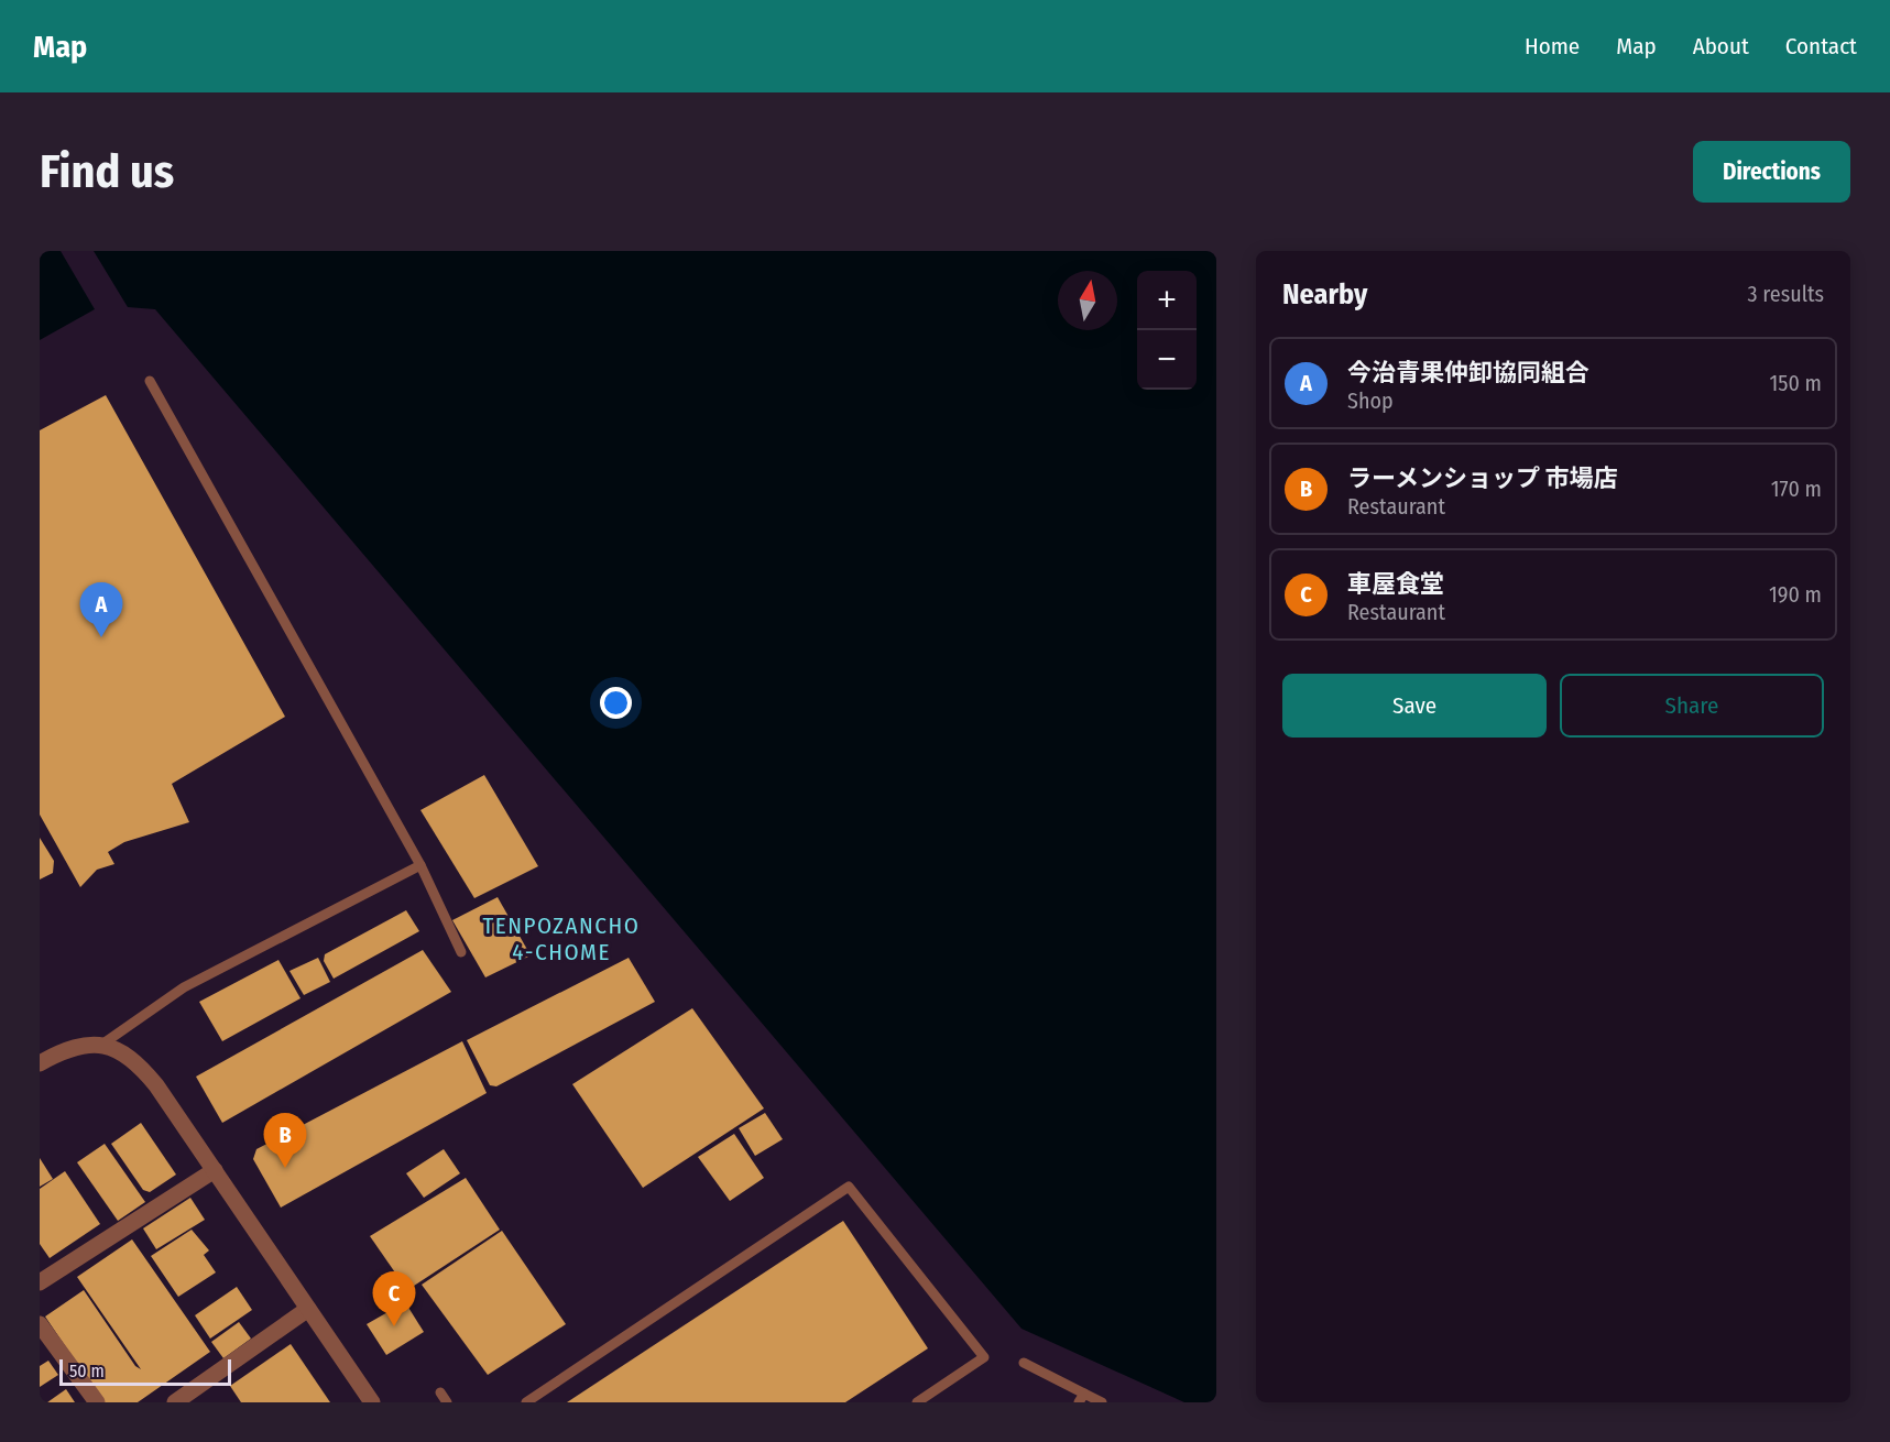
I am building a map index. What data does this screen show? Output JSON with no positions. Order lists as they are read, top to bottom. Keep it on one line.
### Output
{"districts":["TENPOZANCHO 4-CHOME"],"scale_bar":"50 m","north":"top","page":{"header":"Map","nav":["Home","Map","About","Contact"],"buttons":["Directions",["Save","Share"]],"title":"Find us","heading":["Nearby","3 results"],"map_buttons":["+","−"],"list":[{"mark":"A","name":"今治青果仲卸協同組合","note":"Shop","value":"150 m"},{"mark":"B","name":"ラーメンショップ 市場店","note":"Restaurant","value":"170 m"},{"mark":"C","name":"車屋食堂","note":"Restaurant","value":"190 m"}],"pins":["A","B","C"],"scale":"50 m"}}
